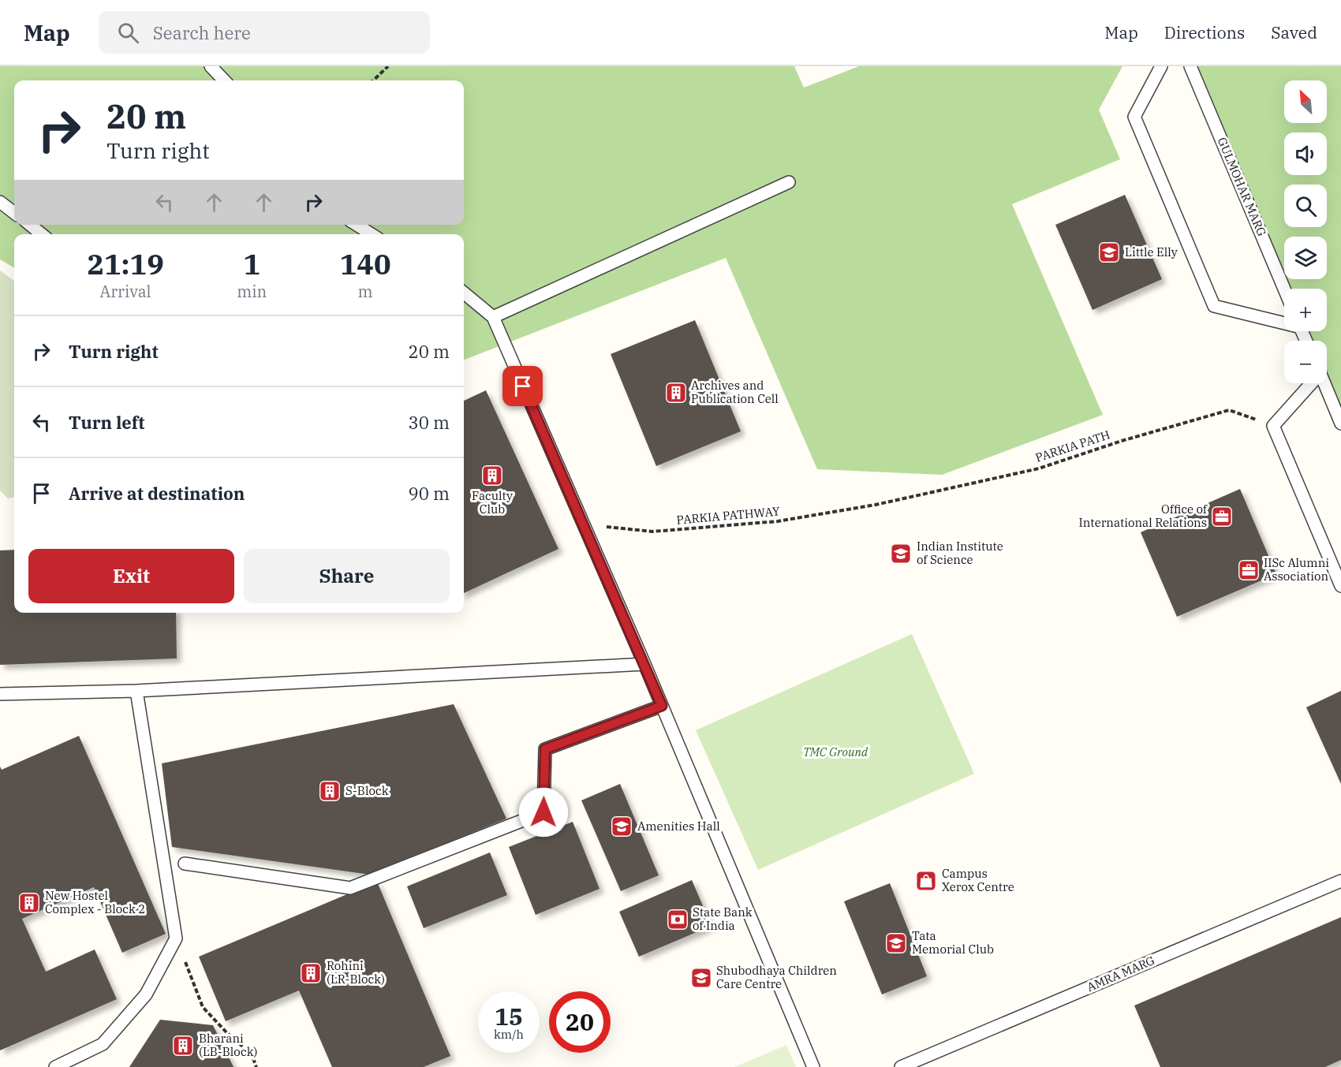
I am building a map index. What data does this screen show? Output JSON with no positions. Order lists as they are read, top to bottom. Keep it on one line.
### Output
{"streets":{"lane":["GULMOHAR MARG","AMRA MARG"],"path":["PARKIA PATH","PARKIA PATHWAY"]},"crossings":[["PARKIA PATH","PARKIA PATHWAY"]],"parks":["TMC Ground"],"places":{"school or university":["Little Elly","Indian Institute of Science","Amenities Hall","Tata Memorial Club","Shubodhaya Children Care Centre"],"building":["Archives and Publication Cell","Faculty Club","S-Block","New Hostel Complex - Block 2","Rohini (LR-Block)","Bharani (LB-Block)"],"office":["Office of International Relations","IISc Alumni Association"],"shop":["Campus Xerox Centre"],"bank":["State Bank of India"]},"north":"top left","page":{"header":"Map","search":"Search here","nav":["Map","Directions","Saved"],"map_buttons":["+","−"],"turn":["20 m","Turn right"],"eta":["21:19","Arrival","1","min","140","m"],"list":[{"name":"Turn right","value":"20 m"},{"name":"Turn left","value":"30 m"},{"name":"Arrive at destination","value":"90 m"}],"buttons":["Exit","Share"],"speed":"15 km/h","limit":"20"}}
